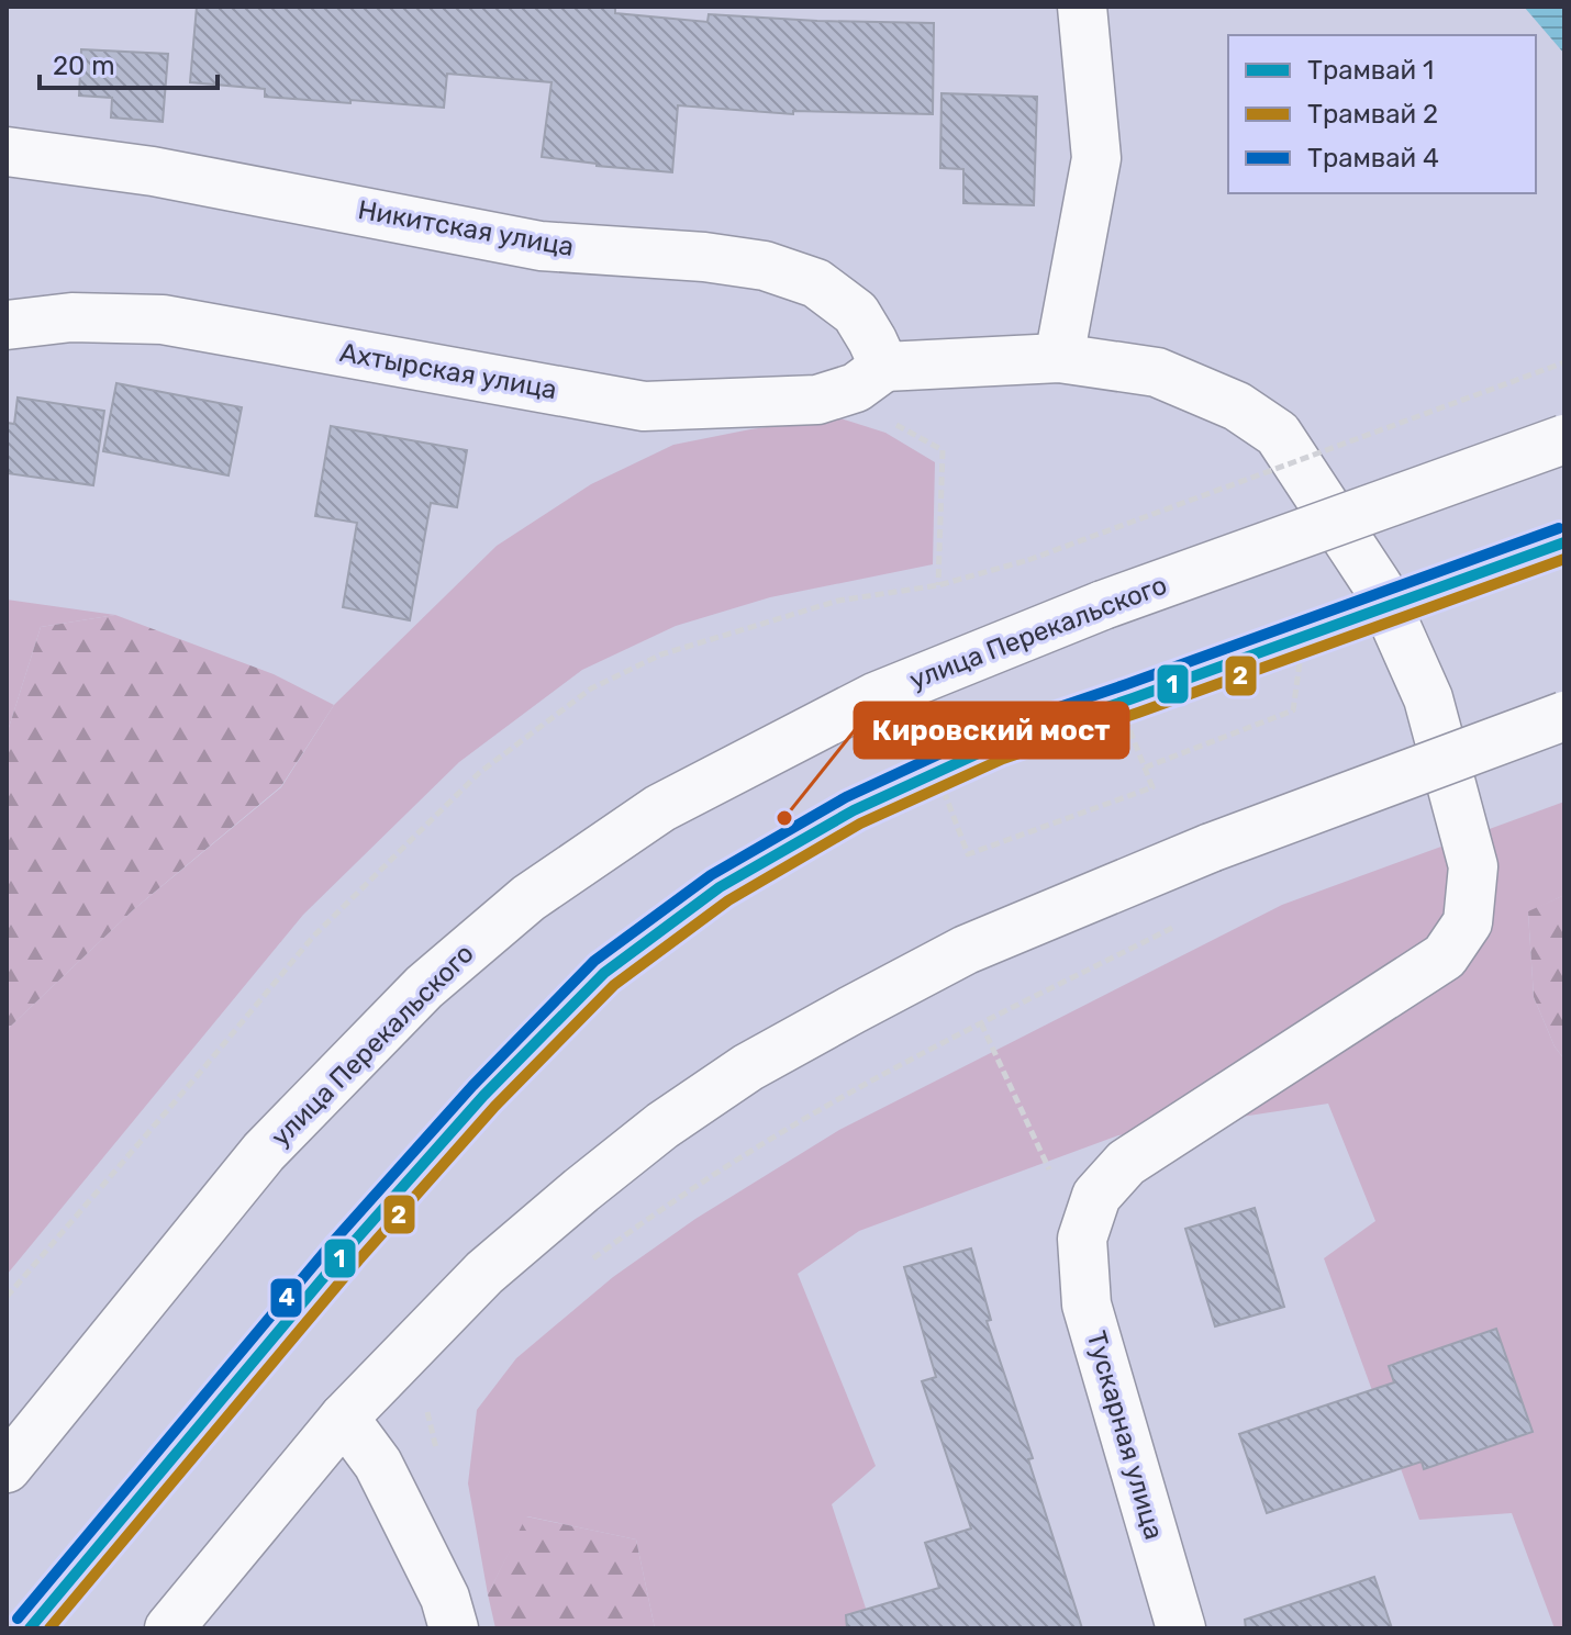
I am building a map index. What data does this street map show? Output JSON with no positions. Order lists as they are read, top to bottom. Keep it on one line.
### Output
{"streets":{"street":["Никитская улица","Ахтырская улица","улица Перекальского","Тускарная улица"]},"crossings":[["Никитская улица","Ахтырская улица"]],"places":["Кировский мост"],"lines":["tram line 4","tram line 1","tram line 2"],"legend":["Трамвай 1","Трамвай 2","Трамвай 4"],"scale_bar":"20 m"}
